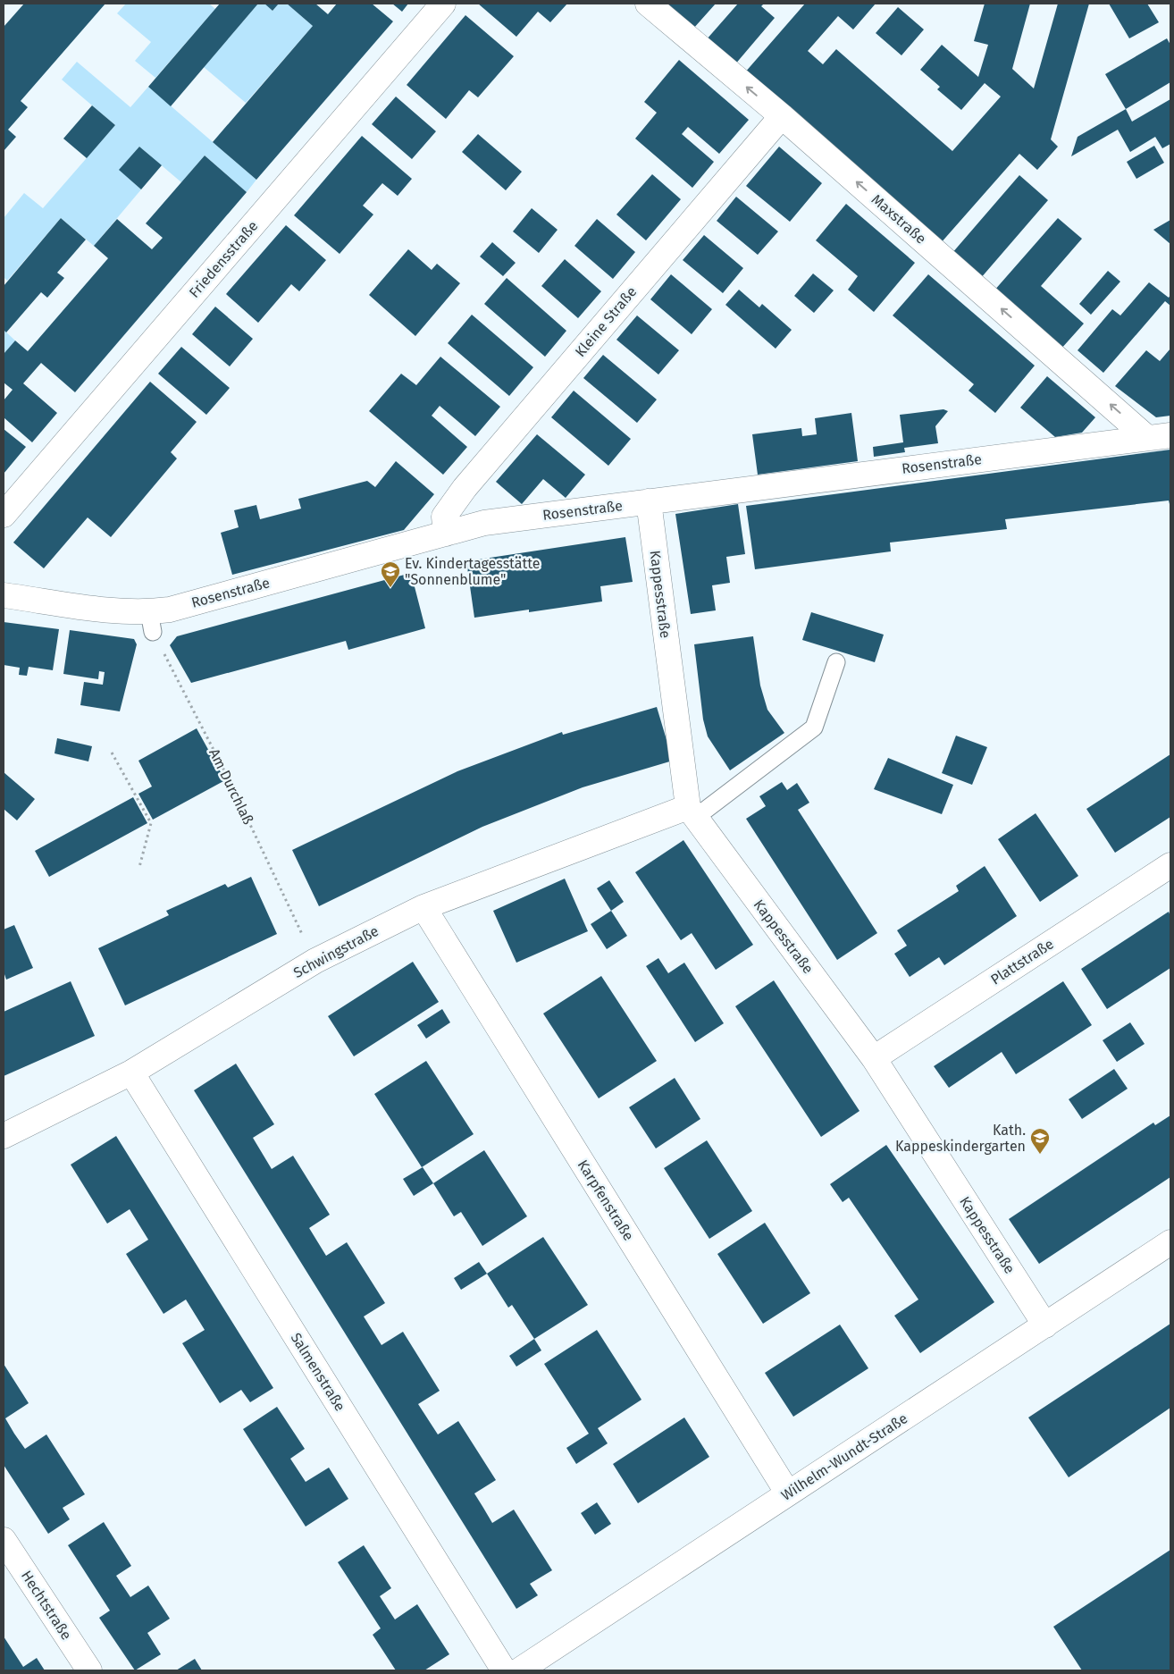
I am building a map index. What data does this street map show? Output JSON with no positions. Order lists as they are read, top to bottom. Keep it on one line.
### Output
{"streets":{"street":["Maxstraße","Friedensstraße","Kleine Straße","Rosenstraße","Kappesstraße","Schwingstraße","Plattstraße","Karpfenstraße","Salmenstraße","Wilhelm-Wundt-Straße","Hechtstraße"],"path":["Am Durchlaß"]},"crossings":[["Maxstraße","Kleine Straße"],["Maxstraße","Rosenstraße"],["Kleine Straße","Rosenstraße"],["Rosenstraße","Kappesstraße"],["Rosenstraße","Am Durchlaß"],["Kappesstraße","Schwingstraße"],["Kappesstraße","Plattstraße"],["Kappesstraße","Wilhelm-Wundt-Straße"],["Am Durchlaß","Schwingstraße"],["Schwingstraße","Karpfenstraße"],["Schwingstraße","Salmenstraße"],["Karpfenstraße","Wilhelm-Wundt-Straße"]],"one_way":["Maxstraße"],"places":{"school or university":["Ev. Kindertagesstätte \"Sonnenblume\"","Kath. Kappeskindergarten"]}}
